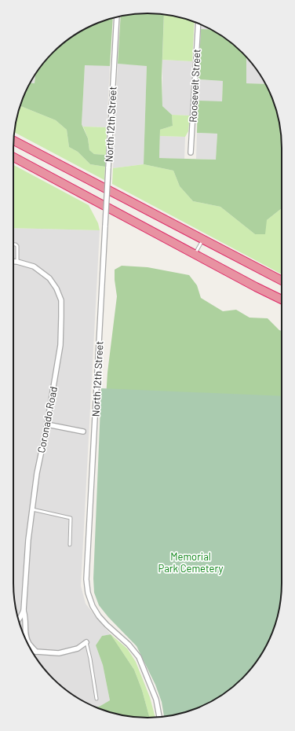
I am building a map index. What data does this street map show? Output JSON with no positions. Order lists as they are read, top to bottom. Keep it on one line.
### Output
{"streets":{"street":["Roosevelt Street","North 12th Street","Coronado Road"]},"parks":["Memorial Park Cemetery"]}
